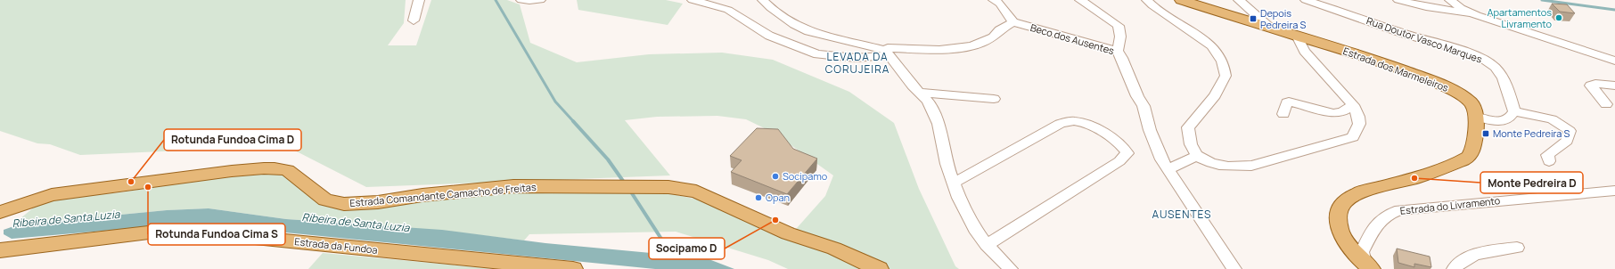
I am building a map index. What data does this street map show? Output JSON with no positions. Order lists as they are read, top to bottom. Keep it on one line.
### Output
{"streets":{"main road":["Estrada dos Marmeleiros","Estrada Comandante Camacho de Freitas","Estrada da Fundoa"],"street":["Beco dos Ausentes","Rua Doutor Vasco Marques","Estrada do Livramento"]},"crossings":[["Estrada dos Marmeleiros","Estrada do Livramento"]],"districts":["LEVADA DA CORUJEIRA","AUSENTES"],"water":["Ribeira de Santa Luzia"],"places":{"other":["Apartamentos Livramento","Socipamo","Monte Pedreira D","Rotunda Fundoa Cima D","Rotunda Fundoa Cima S","Opan","Socipamo D"],"transit":["Depois Pedreira S","Monte Pedreira S"]}}
